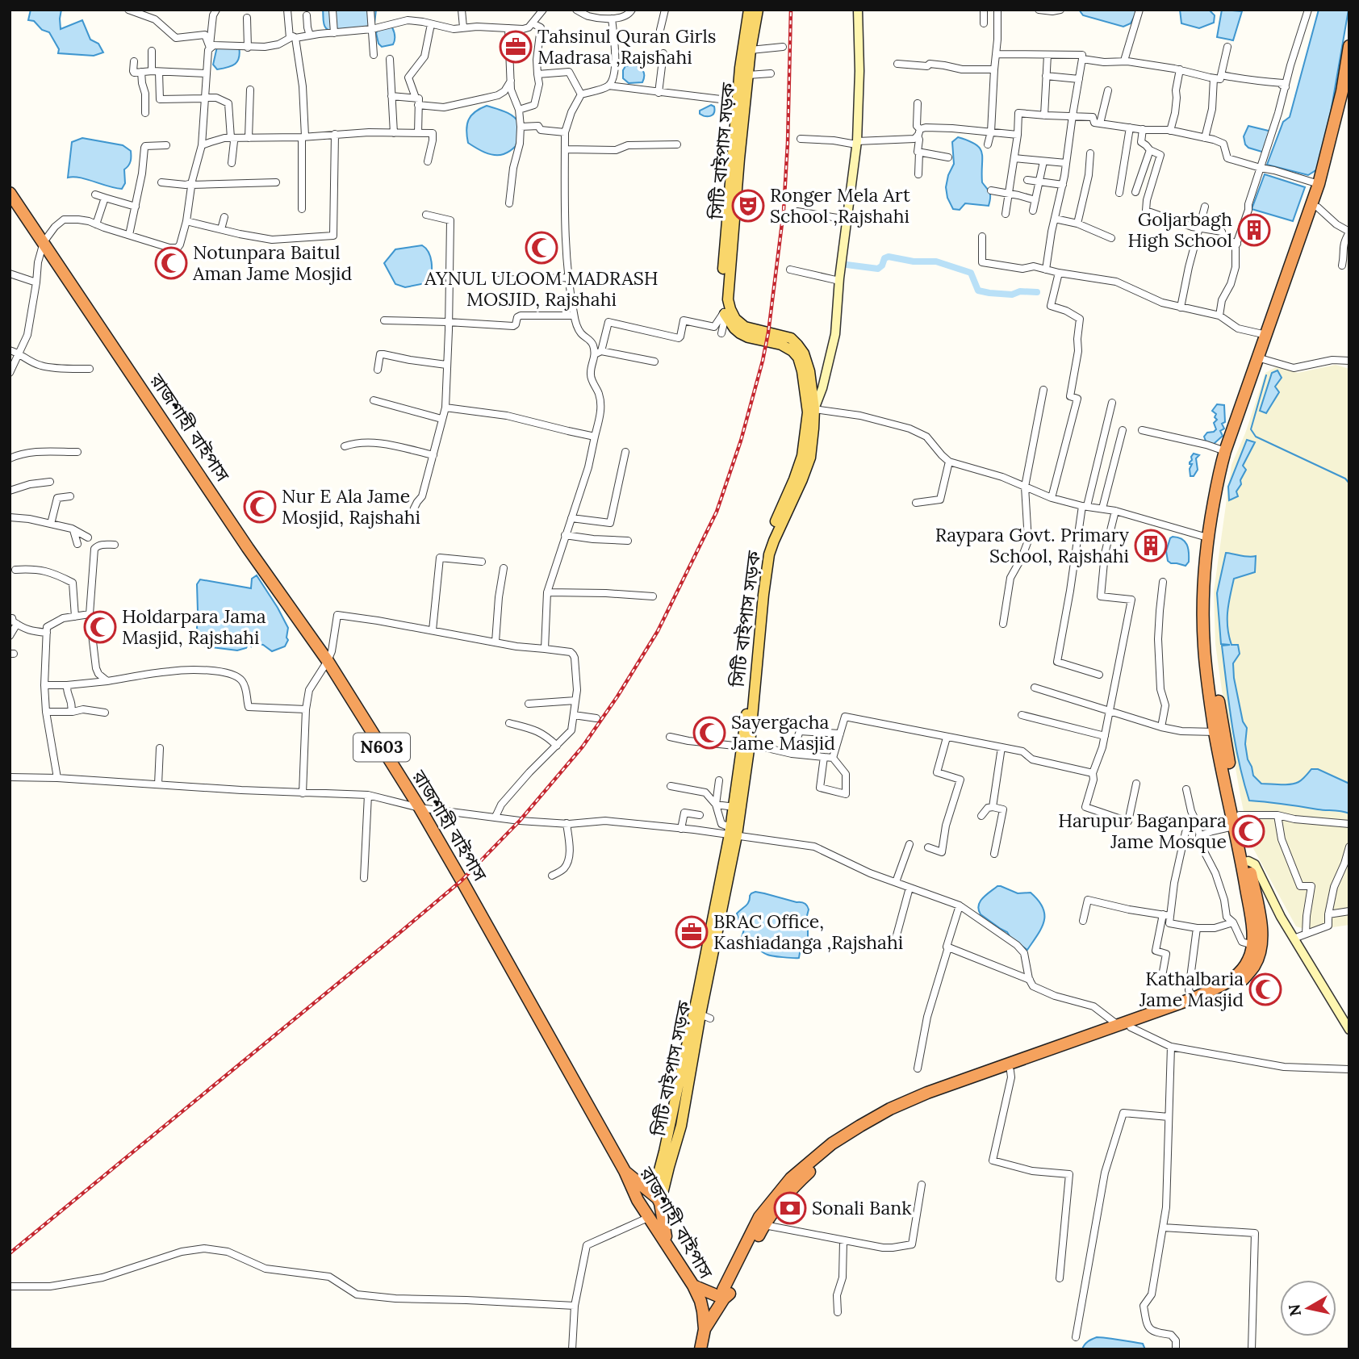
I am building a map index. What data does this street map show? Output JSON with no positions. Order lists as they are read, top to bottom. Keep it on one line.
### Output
{"streets":{"highway":["সিটি বাইপাস সড়ক","রাজশাহী বাইপাস","N603"]},"crossings":[["সিটি বাইপাস সড়ক","রাজশাহী বাইপাস"]],"places":{"office":["Tahsinul Quran Girls Madrasa ,Rajshahi","BRAC Office, Kashiadanga ,Rajshahi"],"theatre":["Ronger Mela Art School ,Rajshahi"],"building":["Goljarbagh High School","Raypara Govt. Primary School, Rajshahi"],"mosque":["AYNUL ULOOM MADRASH MOSJID, Rajshahi","Notunpara Baitul Aman Jame Mosjid","Nur E Ala Jame Mosjid, Rajshahi","Holdarpara Jama Masjid, Rajshahi","Sayergacha Jame Masjid","Harupur Baganpara Jame Mosque","Kathalbaria Jame Masjid"],"bank":["Sonali Bank"]},"north":"left"}
